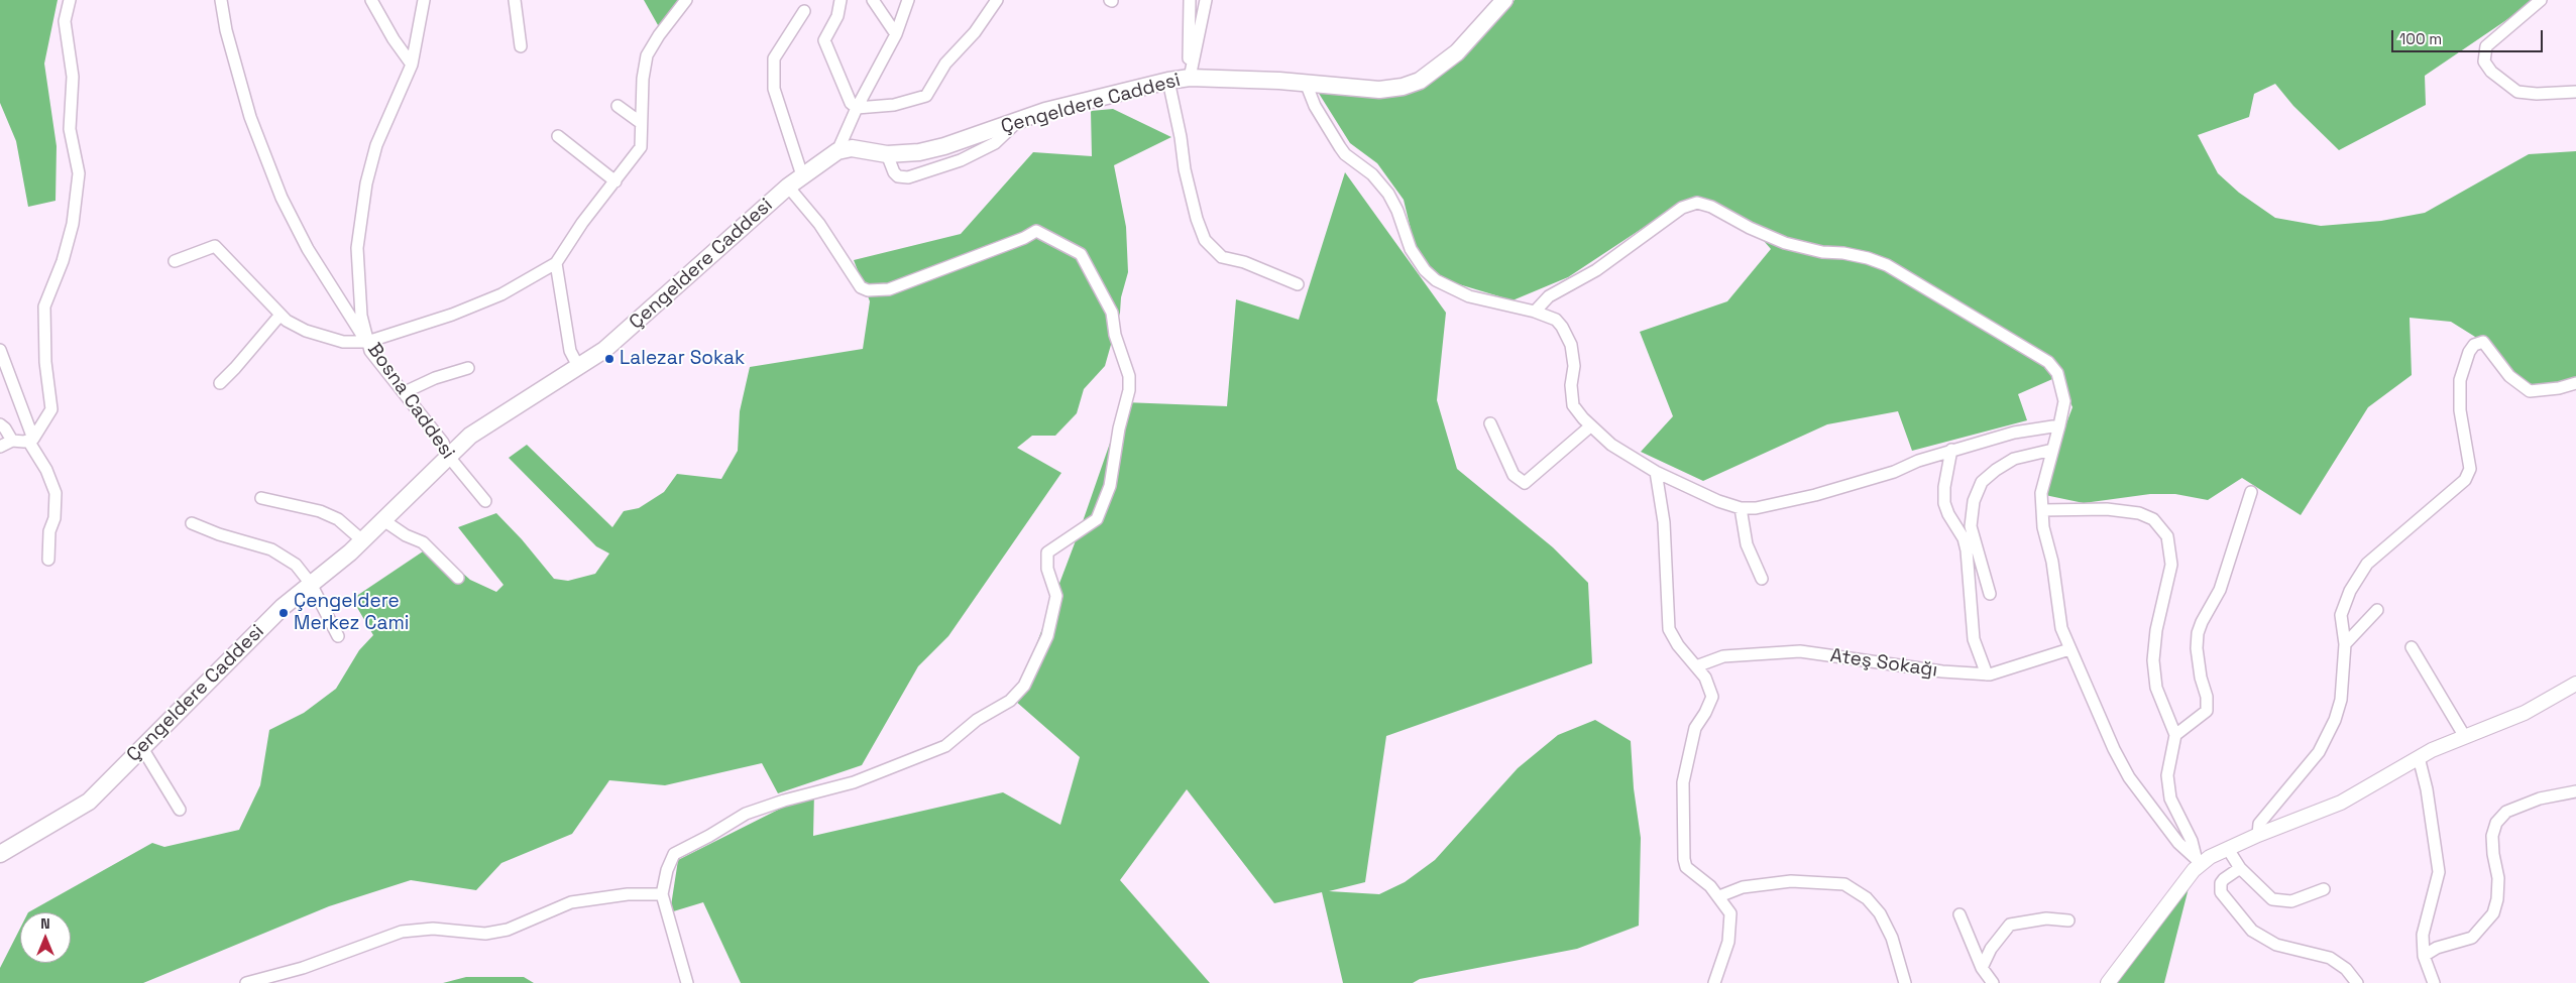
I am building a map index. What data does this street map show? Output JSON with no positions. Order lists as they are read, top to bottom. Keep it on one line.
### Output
{"streets":{"main road":["Çengeldere Caddesi"],"street":["Bosna Caddesi","Ateş Sokağı"]},"crossings":[["Çengeldere Caddesi","Bosna Caddesi"]],"places":["Lalezar Sokak","Çengeldere Merkez Cami"],"scale_bar":"100 m","north":"top"}
